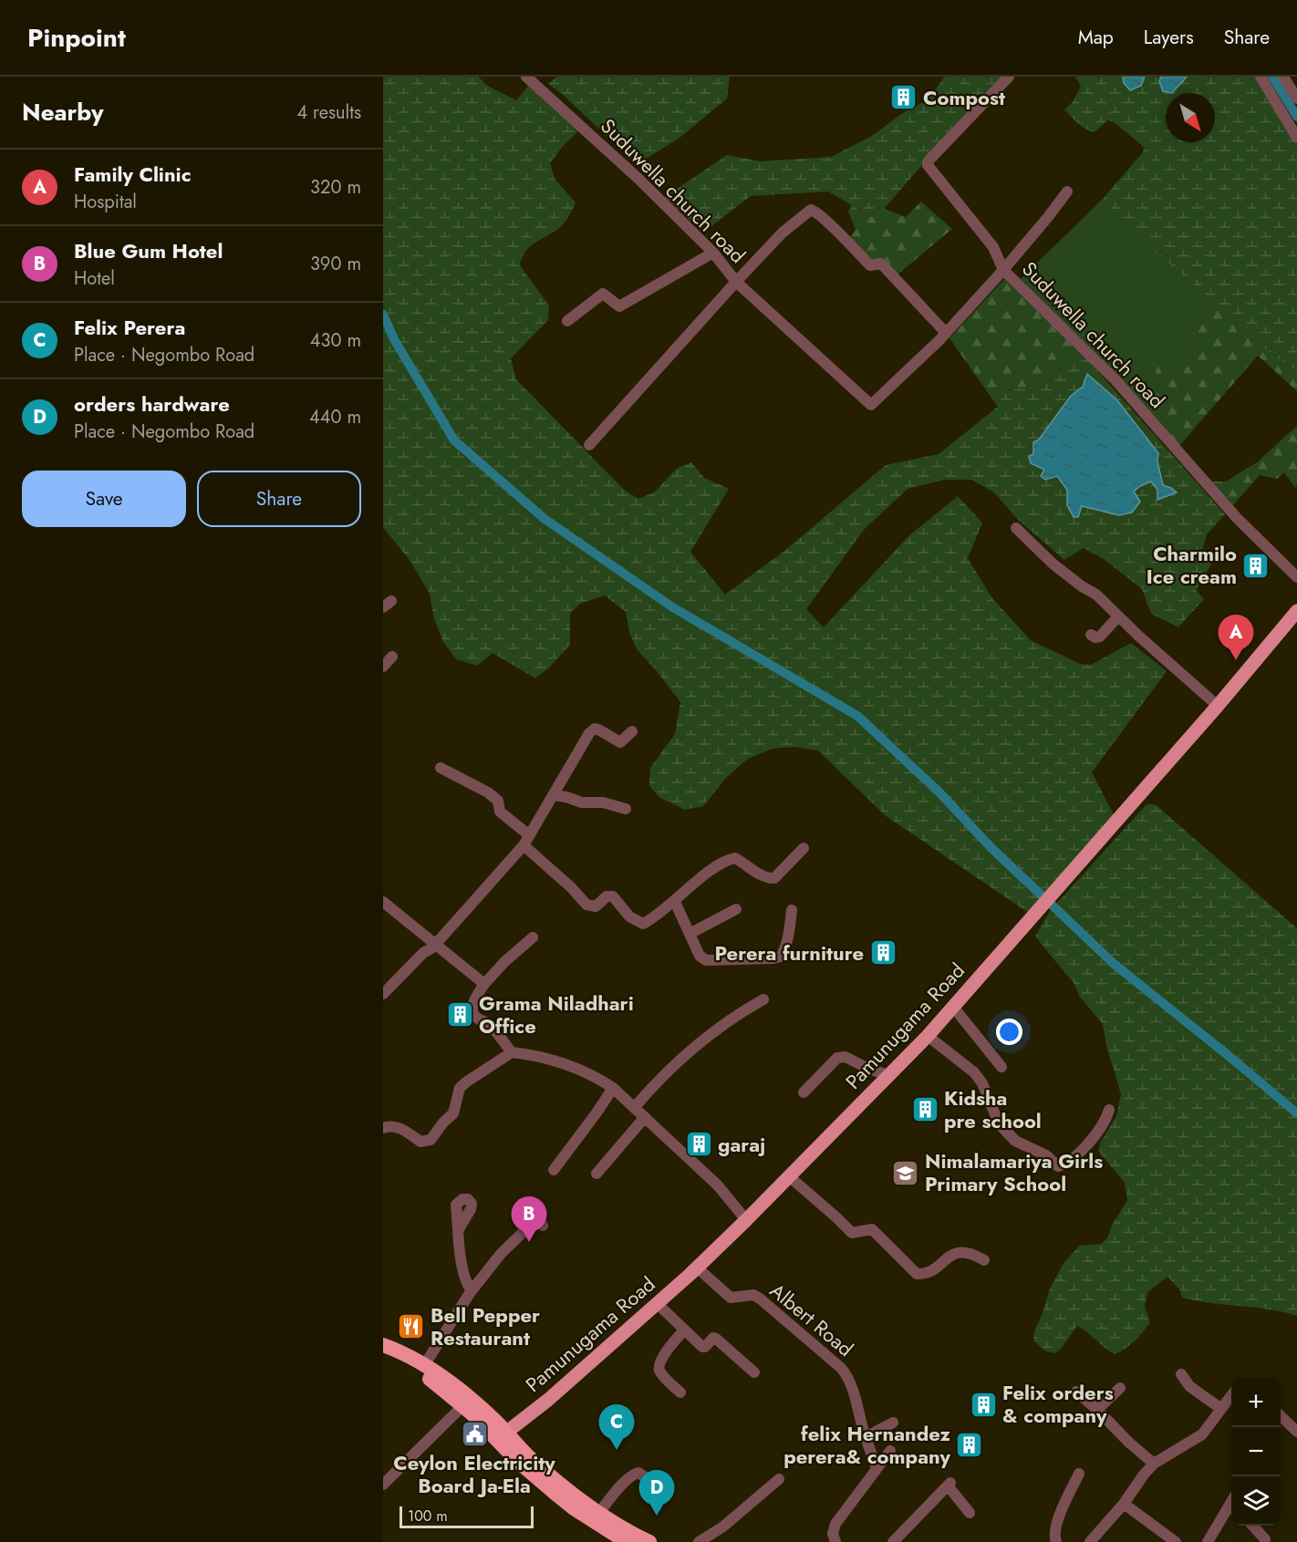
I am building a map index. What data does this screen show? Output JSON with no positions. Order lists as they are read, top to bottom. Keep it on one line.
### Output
{"streets":{"main road":["Pamunugama Road"],"street":["Suduwella church road","Albert Road"]},"crossings":[["Pamunugama Road","Albert Road"]],"places":{"building":["Compost","Charmilo Ice cream","Perera furniture","Grama Niladhari Office","Kidsha pre school","garaj","Felix orders & company","felix Hernandez perera& company"],"school or university":["Nimalamariya Girls Primary School"],"restaurant":["Bell Pepper Restaurant"],"public building":["Ceylon Electricity Board Ja-Ela"]},"scale_bar":"100 m","north":"bottom right","page":{"header":"Pinpoint","nav":["Map","Layers","Share"],"heading":["Nearby","4 results"],"list":[{"mark":"A","name":"Family Clinic","note":"Hospital","value":"320 m"},{"mark":"B","name":"Blue Gum Hotel","note":"Hotel","value":"390 m"},{"mark":"C","name":"Felix Perera","note":"Place · Negombo Road","value":"430 m"},{"mark":"D","name":"orders hardware","note":"Place · Negombo Road","value":"440 m"}],"buttons":["Save","Share"],"pins":["A","B","C","D"],"map_buttons":["+","−"],"scale":"100 m"}}
